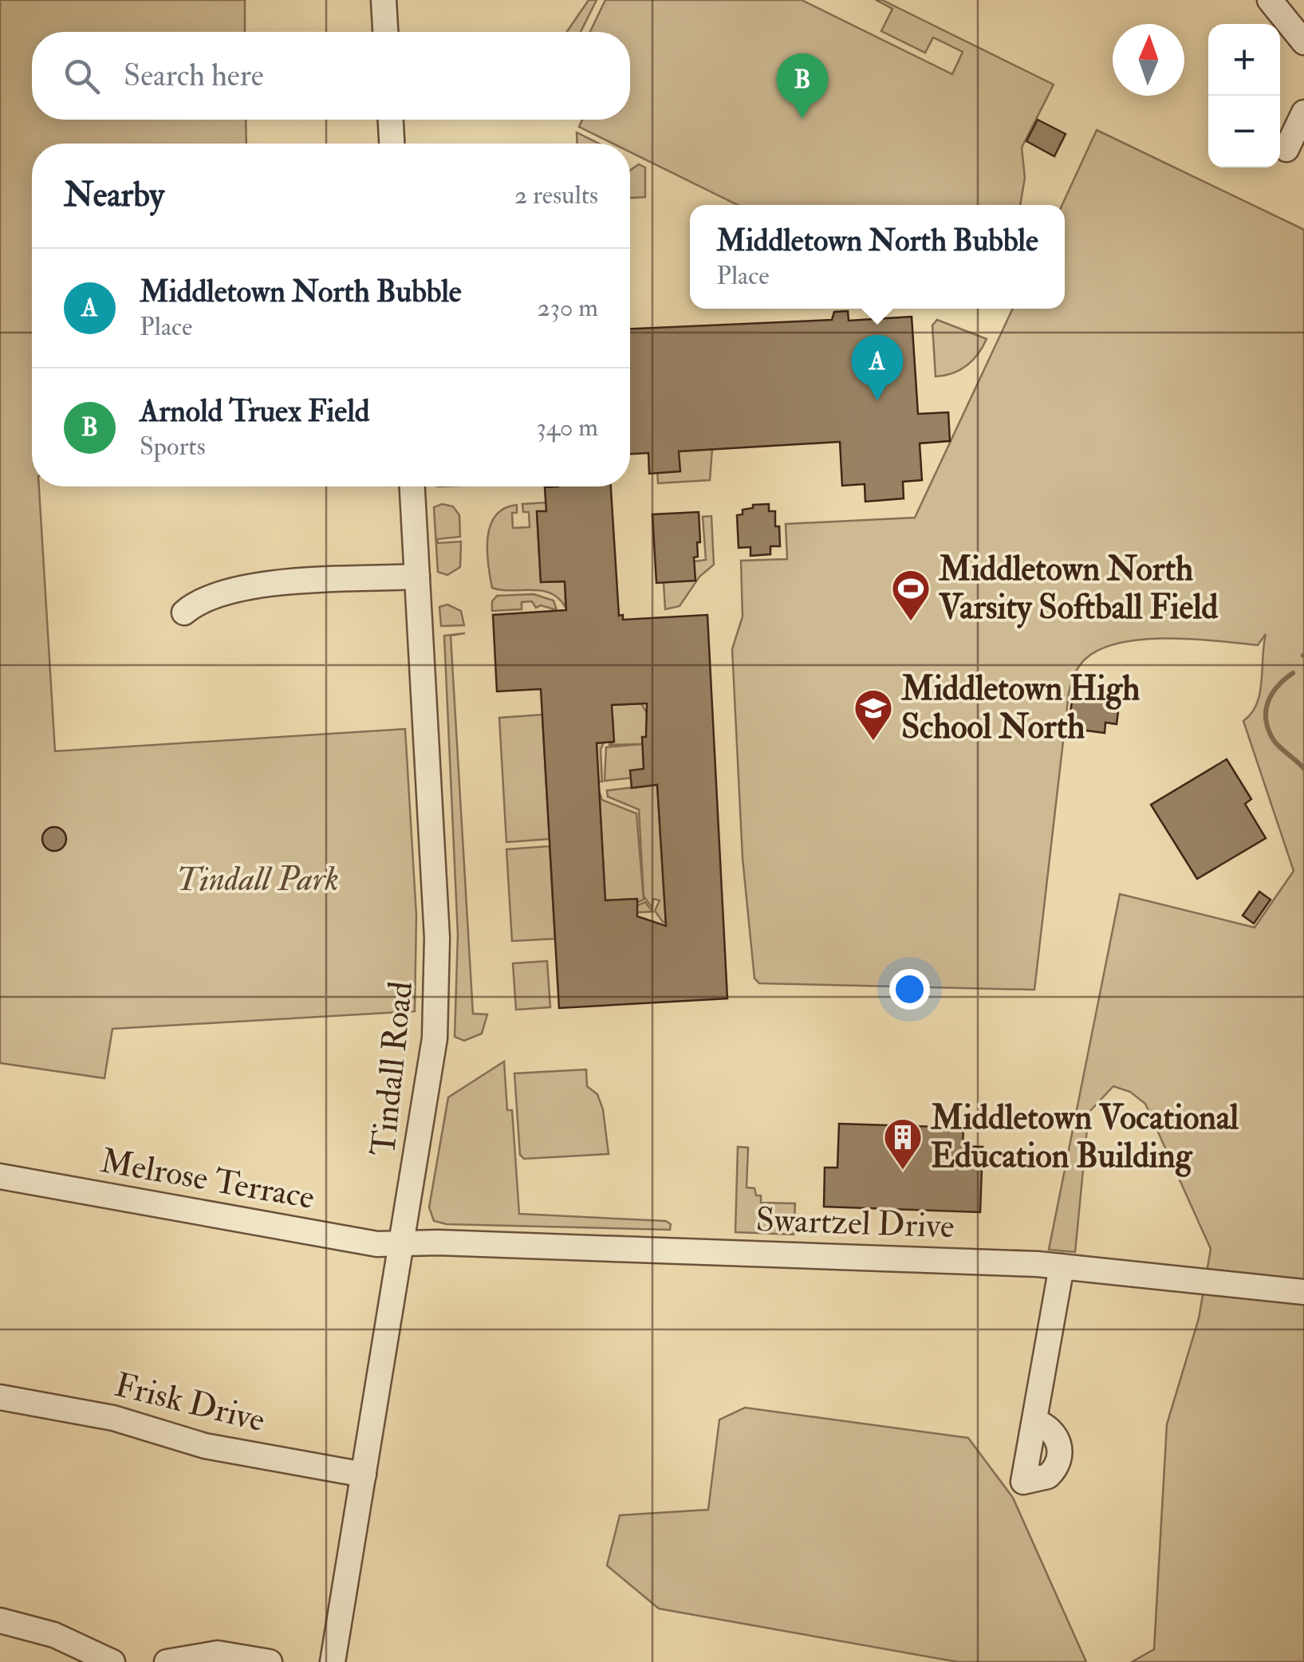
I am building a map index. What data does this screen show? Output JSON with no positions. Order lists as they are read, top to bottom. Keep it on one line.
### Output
{"streets":{"street":["Tindall Road","Melrose Terrace","Swartzel Drive","Frisk Drive"]},"crossings":[["Tindall Road","Melrose Terrace"],["Tindall Road","Swartzel Drive"],["Tindall Road","Frisk Drive"],["Melrose Terrace","Swartzel Drive"]],"parks":["Tindall Park"],"places":{"sports":["Middletown North Varsity Softball Field"],"school or university":["Middletown High School North"],"building":["Middletown Vocational Education Building"]},"north":"top","page":{"map_buttons":["+","−"],"search":"Search here","pins":["B","A"],"heading":["Nearby","2 results"],"popup":["Middletown North Bubble","Place"],"list":[{"mark":"A","name":"Middletown North Bubble","note":"Place","value":"230 m"},{"mark":"B","name":"Arnold Truex Field","note":"Sports","value":"340 m"}]}}
